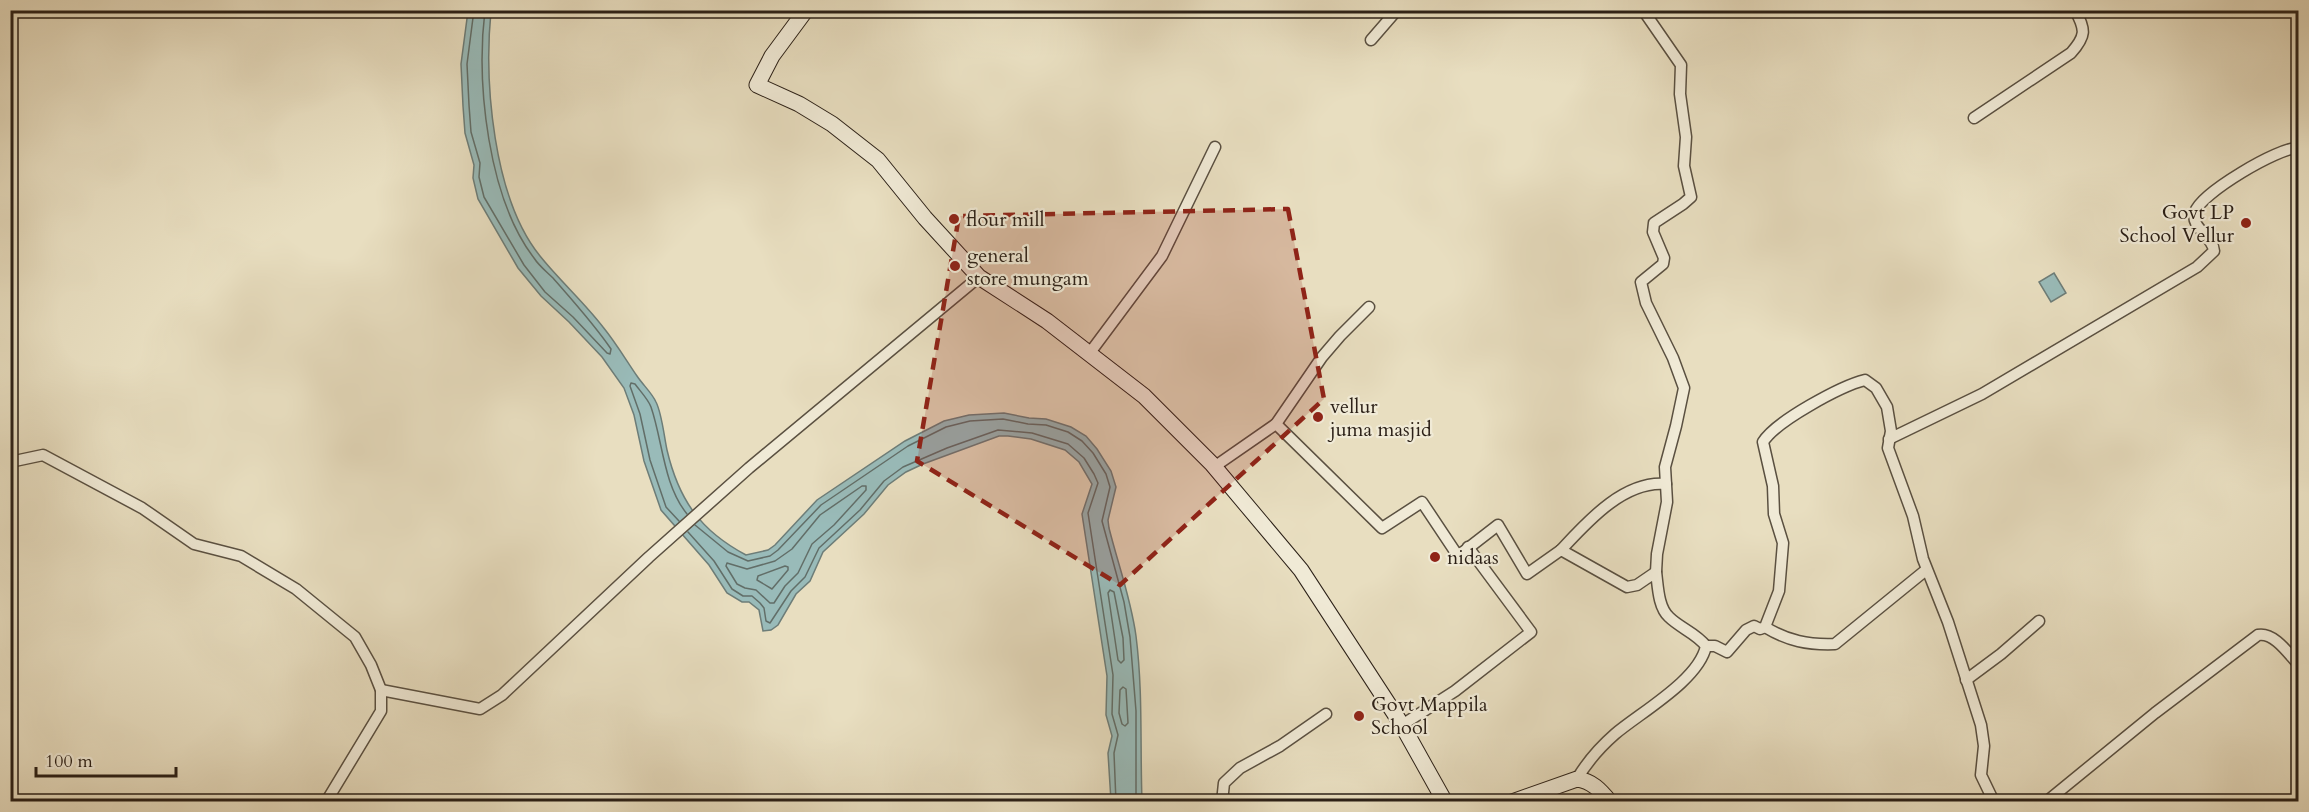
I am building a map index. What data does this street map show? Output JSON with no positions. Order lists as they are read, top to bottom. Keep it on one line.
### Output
{"places":["flour mill","Govt LP School Vellur","general store mungam","vellur juma masjid","nidaas","Govt Mappila School"],"scale_bar":"100 m"}
